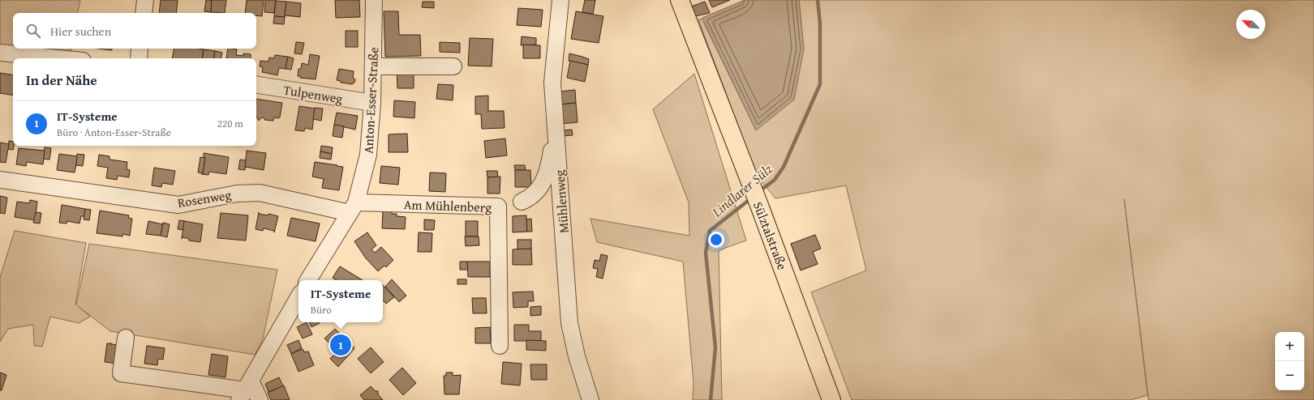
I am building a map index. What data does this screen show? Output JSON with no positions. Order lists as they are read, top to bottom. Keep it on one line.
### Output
{"streets":{"main road":["Sülztalstraße"],"street":["Tulpenweg","Anton-Esser-Straße","Rosenweg","Mühlenweg","Am Mühlenberg"]},"crossings":[["Tulpenweg","Anton-Esser-Straße"],["Anton-Esser-Straße","Rosenweg"],["Anton-Esser-Straße","Am Mühlenberg"],["Rosenweg","Am Mühlenberg"]],"water":["Lindlarer Sülz"],"north":"top left","page":{"search":"Hier suchen","heading":"In der Nähe","list":[{"mark":"1","name":"IT-Systeme","note":"Büro · Anton-Esser-Straße","value":"220 m"}],"popup":["IT-Systeme","Büro"],"map_buttons":["+","−"],"pins":"1"}}
